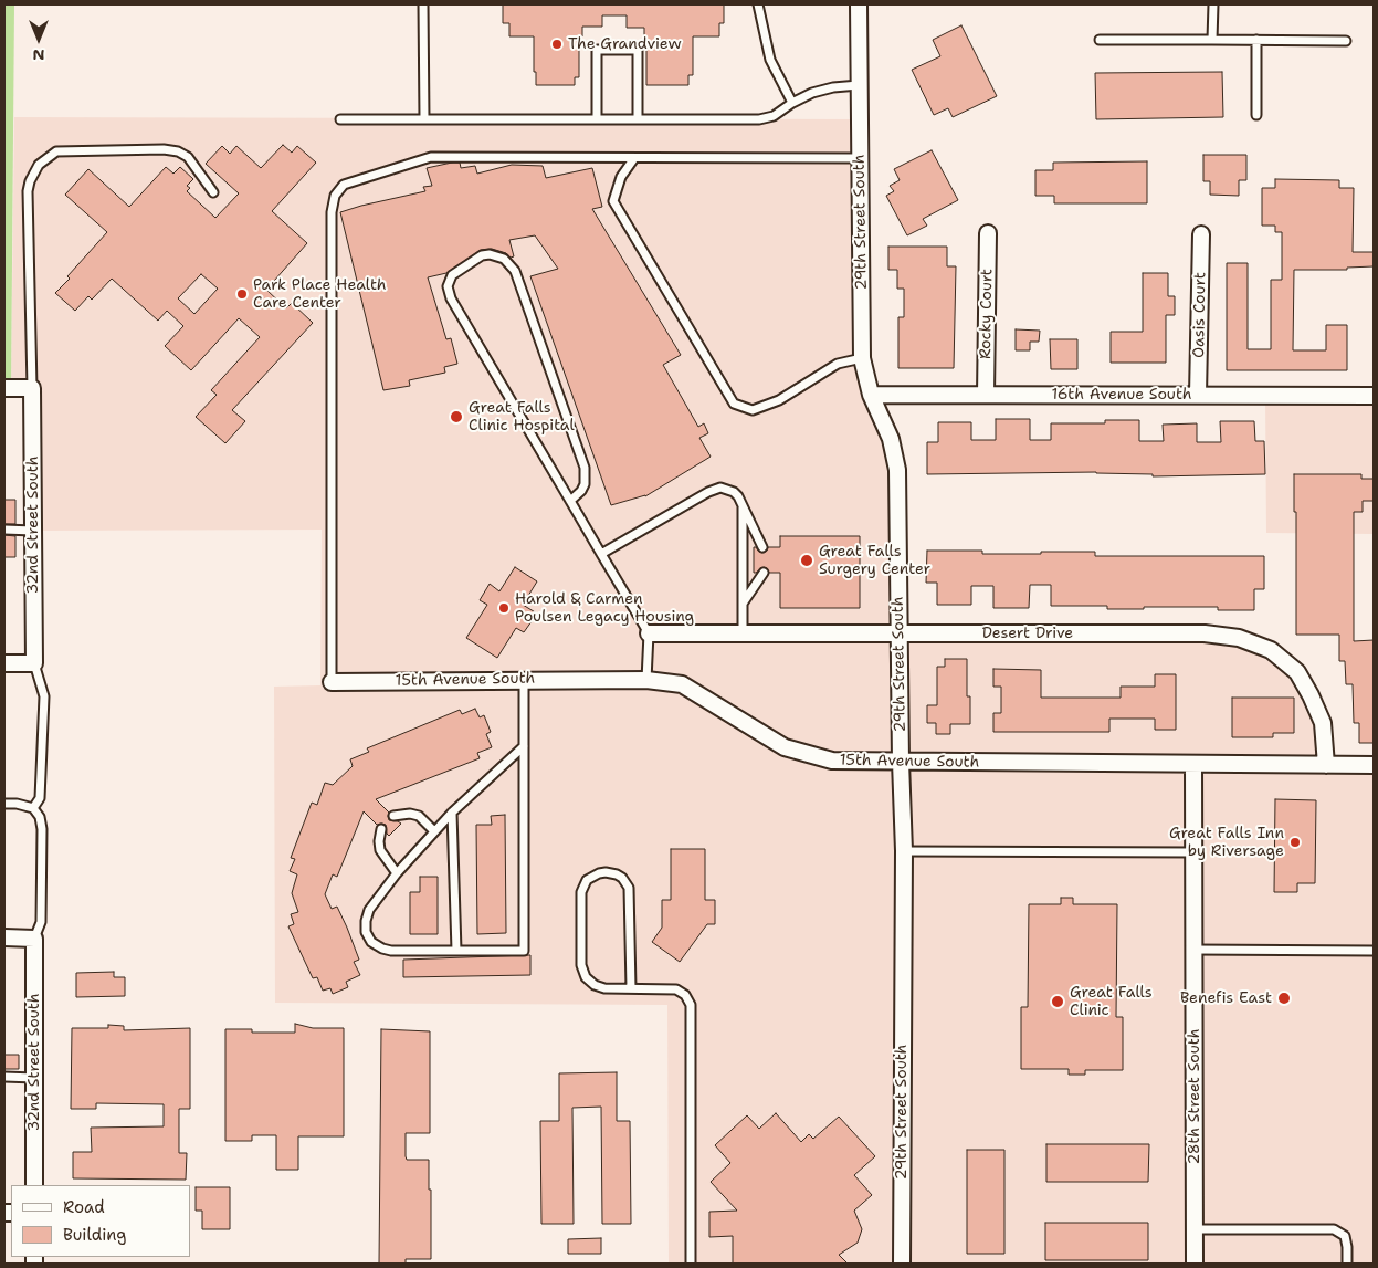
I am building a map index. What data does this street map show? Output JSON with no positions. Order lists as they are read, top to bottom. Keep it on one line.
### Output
{"streets":{"street":["29th Street South","Rocky Court","Oasis Court","16th Avenue South","32nd Street South","Desert Drive","15th Avenue South","28th Street South"]},"crossings":[["29th Street South","16th Avenue South"],["29th Street South","Desert Drive"],["29th Street South","15th Avenue South"],["Rocky Court","16th Avenue South"],["Oasis Court","16th Avenue South"],["Desert Drive","15th Avenue South"],["15th Avenue South","28th Street South"]],"places":["The Grandview","Park Place Health Care Center","Great Falls Clinic Hospital","Great Falls Surgery Center","Harold & Carmen Poulsen Legacy Housing","Great Falls Inn by Riversage","Benefis East","Great Falls Clinic"],"legend":["Road","Building"],"north":"bottom"}
